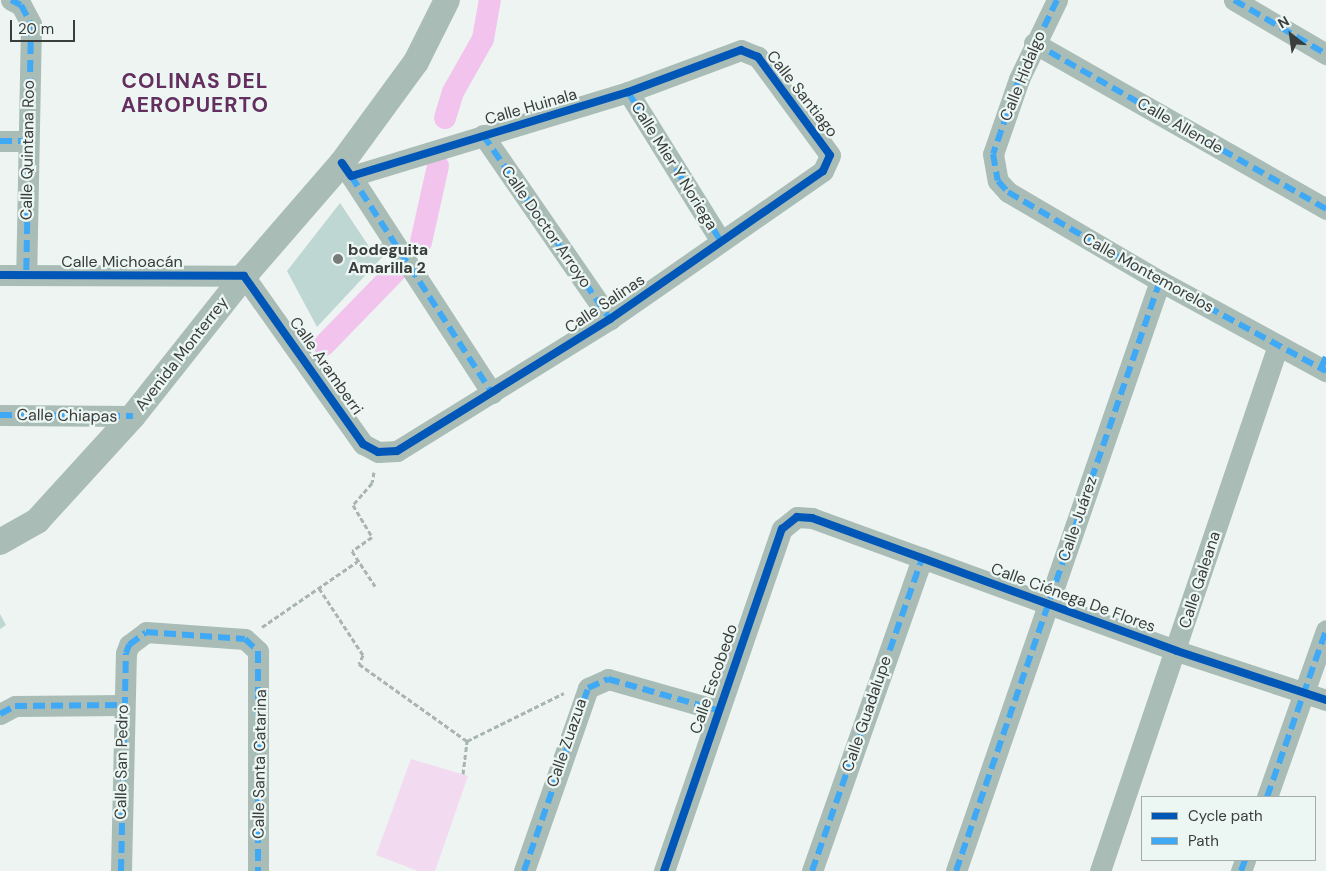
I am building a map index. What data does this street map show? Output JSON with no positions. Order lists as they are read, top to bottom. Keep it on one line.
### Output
{"streets":{"street":["Calle Hidalgo","Calle Santiago","Calle Huinala","Calle Allende","Calle Quintana Roo","Calle Mier Y Noriega","Calle Doctor Arroyo","Calle Michoacán","Calle Montemorelos","Calle Salinas","Avenida Monterrey","Calle Aramberri","Calle Chiapas","Calle Juárez","Calle Galeana","Calle Ciénega De Flores","Calle Escobedo","Calle Guadalupe","Calle Zuazua","Calle San Pedro","Calle Santa Catarina"]},"crossings":[["Calle Hidalgo","Calle Allende"],["Calle Hidalgo","Calle Montemorelos"],["Calle Santiago","Calle Huinala"],["Calle Santiago","Calle Salinas"],["Calle Huinala","Calle Mier Y Noriega"],["Calle Huinala","Calle Doctor Arroyo"],["Calle Huinala","Avenida Monterrey"],["Calle Quintana Roo","Calle Michoacán"],["Calle Mier Y Noriega","Calle Salinas"],["Calle Doctor Arroyo","Calle Salinas"],["Calle Michoacán","Avenida Monterrey"],["Calle Michoacán","Calle Aramberri"],["Calle Montemorelos","Calle Juárez"],["Calle Montemorelos","Calle Galeana"],["Calle Salinas","Calle Aramberri"],["Avenida Monterrey","Calle Aramberri"],["Avenida Monterrey","Calle Chiapas"],["Calle Juárez","Calle Ciénega De Flores"],["Calle Galeana","Calle Ciénega De Flores"],["Calle Ciénega De Flores","Calle Escobedo"],["Calle Ciénega De Flores","Calle Guadalupe"],["Calle Escobedo","Calle Zuazua"],["Calle San Pedro","Calle Santa Catarina"]],"districts":["COLINAS DEL AEROPUERTO"],"places":["bodeguita Amarilla 2"],"legend":["Cycle path","Path"],"scale_bar":"20 m","north":"top left"}
